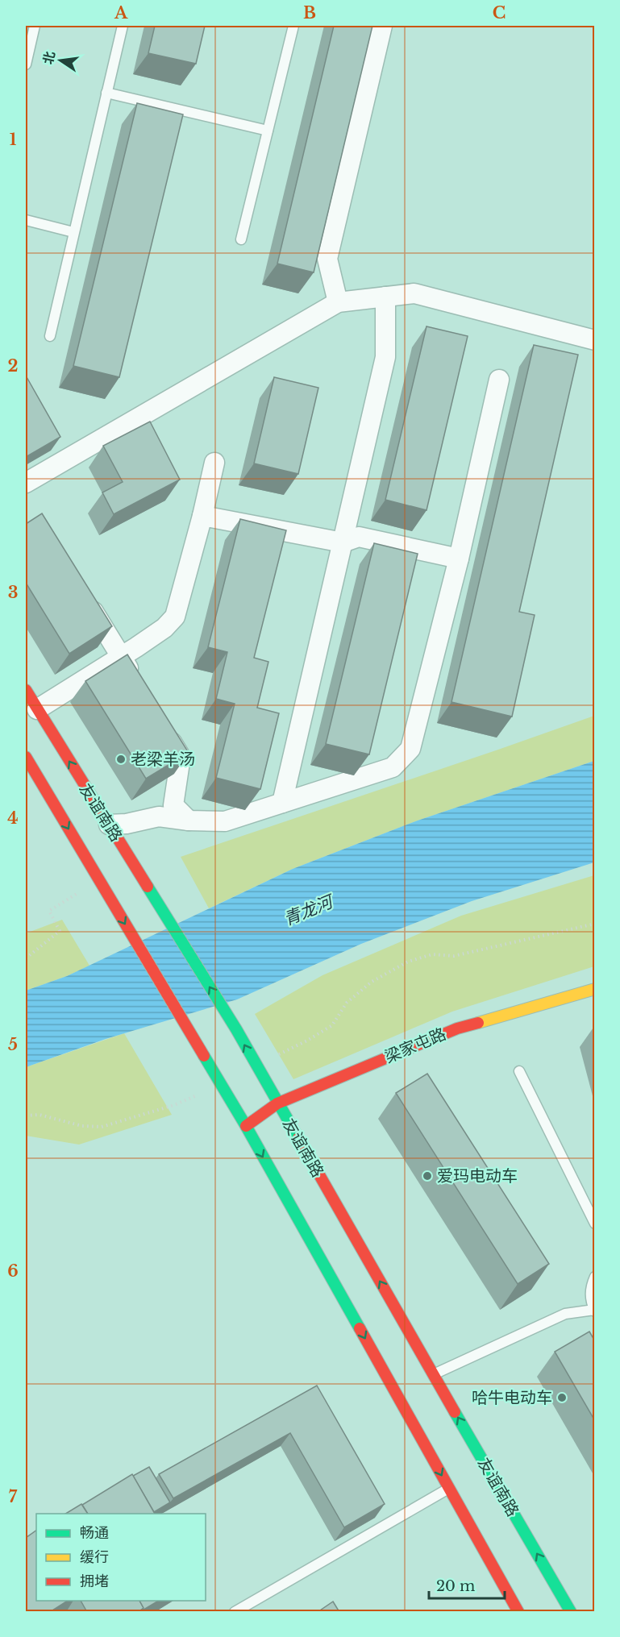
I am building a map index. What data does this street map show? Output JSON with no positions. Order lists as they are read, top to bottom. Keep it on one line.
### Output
{"streets":{"main road":["友谊南路","梁家屯路"]},"crossings":[["友谊南路","梁家屯路"]],"water":["青龙河"],"places":["老梁羊汤","爱玛电动车","哈牛电动车"],"legend":["畅通","缓行","拥堵"],"scale_bar":"20 m","north":"left","grid":{"columns":["A","B","C"],"rows":["1","2","3","4","5","6","7"]}}
